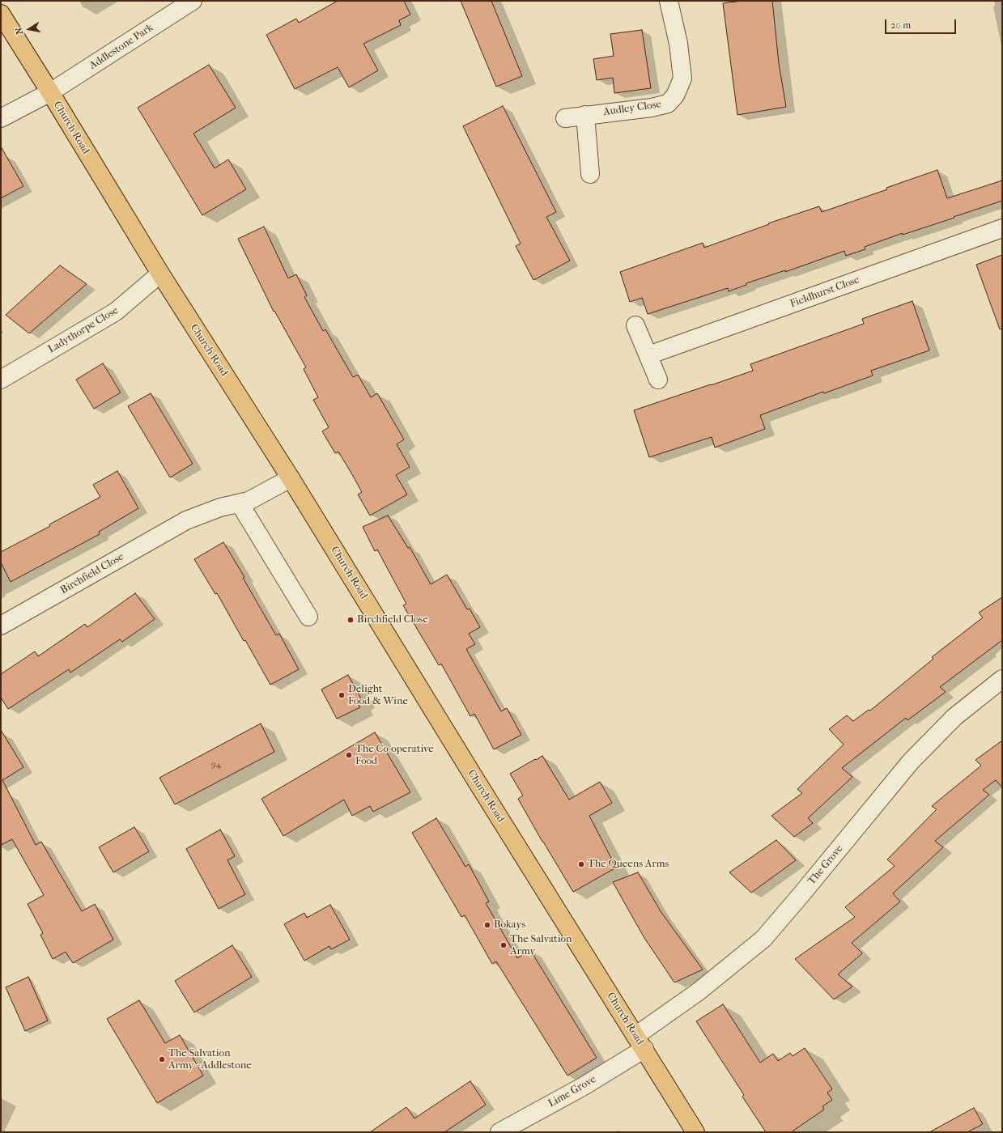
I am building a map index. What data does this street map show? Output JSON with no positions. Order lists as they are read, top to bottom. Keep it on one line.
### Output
{"streets":{"main road":["Church Road"],"street":["Addlestone Park","Audley Close","Fieldhurst Close","Ladythorpe Close","Birchfield Close","The Grove","Lime Grove"]},"crossings":[["Addlestone Park","Church Road"],["Church Road","Ladythorpe Close"],["Church Road","Birchfield Close"],["Church Road","The Grove"],["Church Road","Lime Grove"],["The Grove","Lime Grove"]],"places":["Birchfield Close","Delight Food & Wine","The Co-operative Food","The Queens Arms","Bokays","The Salvation Army","The Salvation Army - Addlestone"],"house_numbers":["94"],"scale_bar":"20 m","north":"left"}
